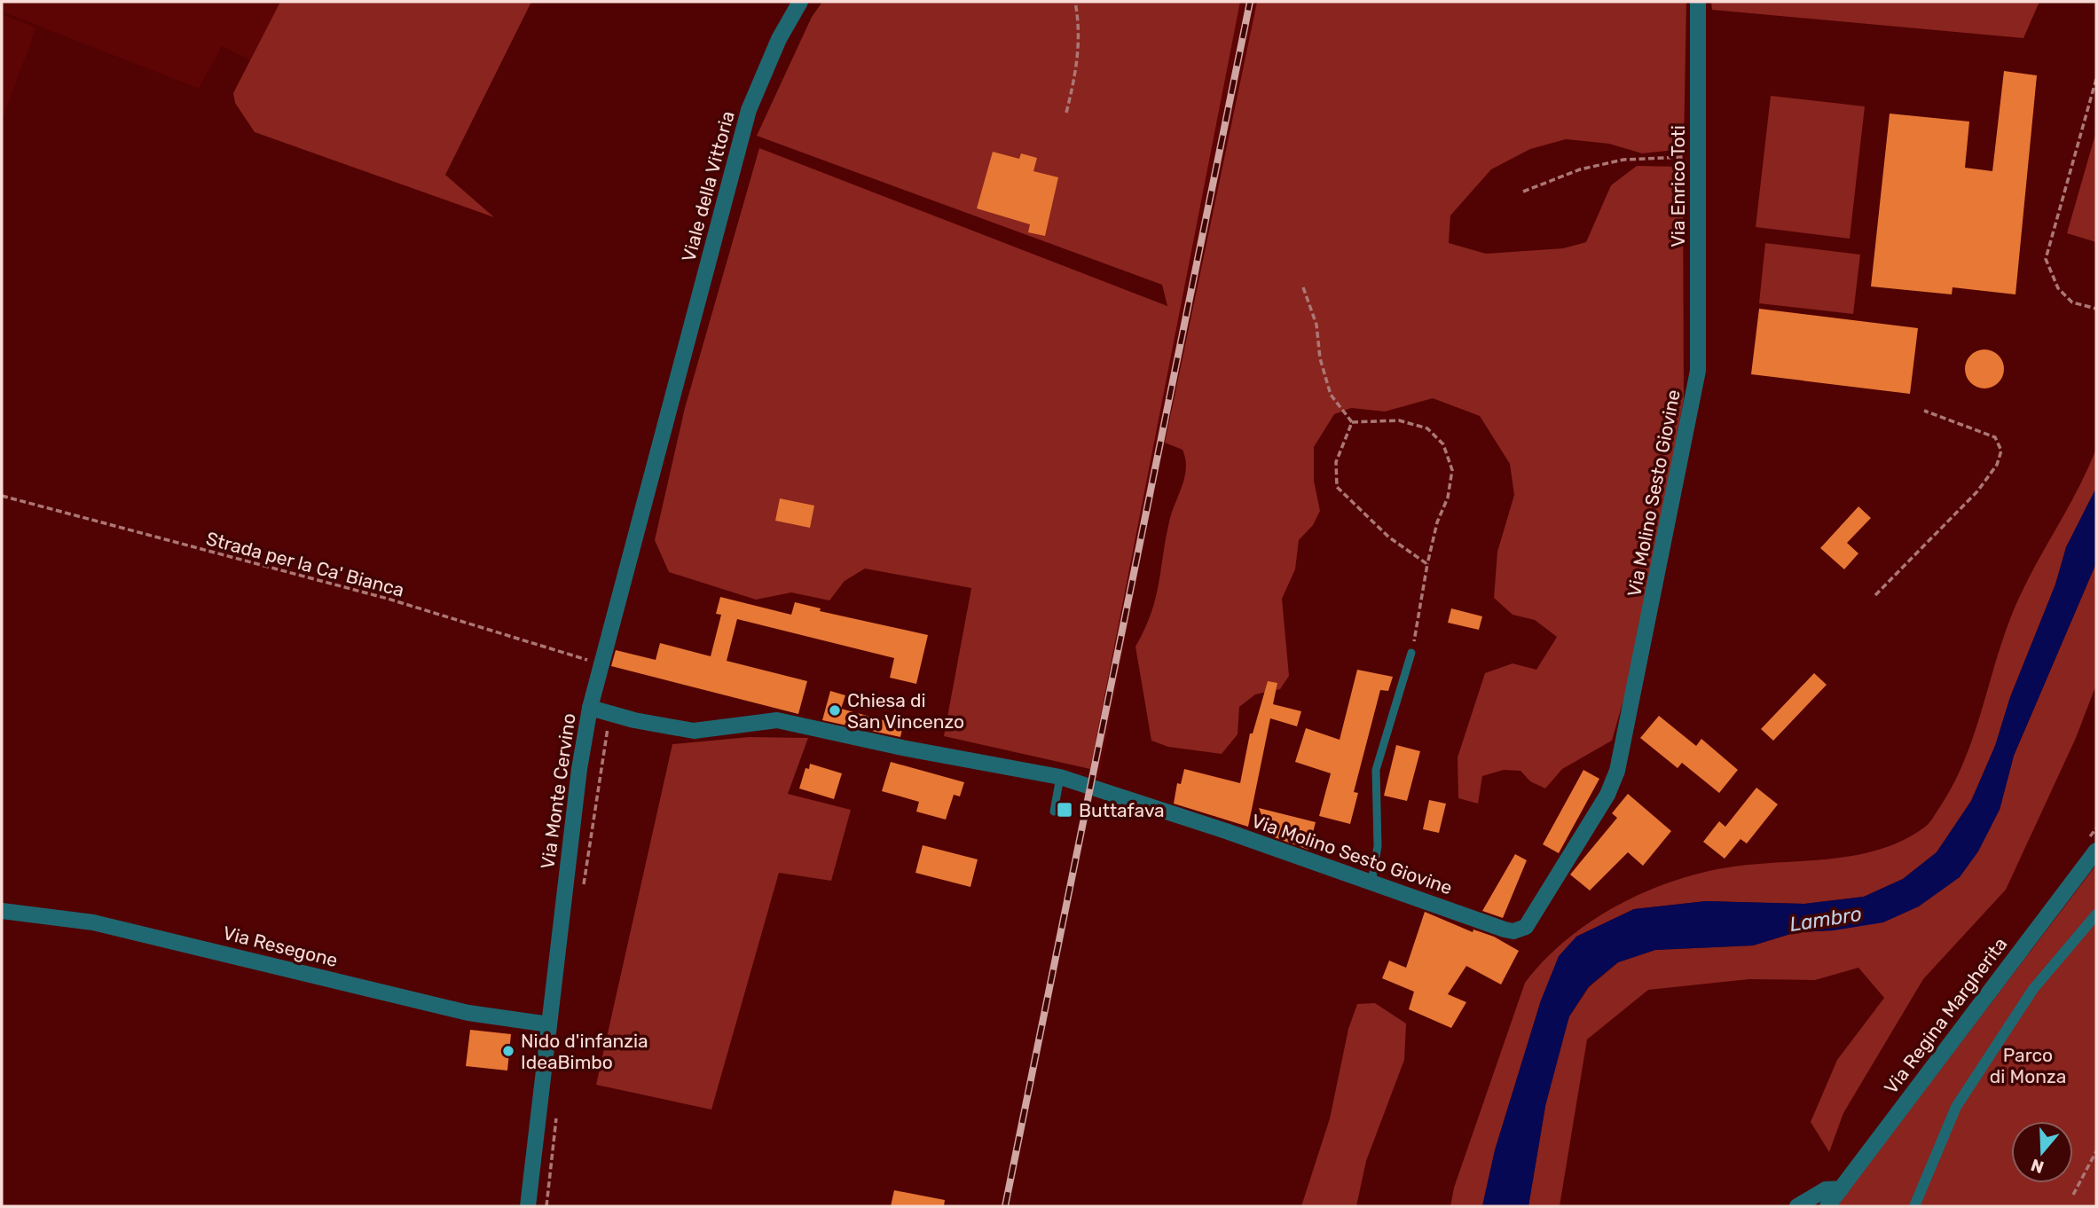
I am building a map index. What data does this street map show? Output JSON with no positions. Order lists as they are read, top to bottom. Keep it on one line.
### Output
{"streets":{"street":["Viale della Vittoria","Via Enrico Toti","Via Molino Sesto Giovine","Via Monte Cervino","Via Resegone","Via Regina Margherita"],"path":["Strada per la Ca' Bianca"]},"crossings":[["Viale della Vittoria","Via Monte Cervino"],["Via Enrico Toti","Via Molino Sesto Giovine"],["Via Molino Sesto Giovine","Via Monte Cervino"],["Strada per la Ca' Bianca","Via Monte Cervino"],["Via Monte Cervino","Via Resegone"]],"water":["Lambro"],"parks":["Parco di Monza"],"places":{"other":["Chiesa di San Vincenzo","Nido d'infanzia IdeaBimbo"],"transit":["Buttafava"]},"north":"bottom"}
